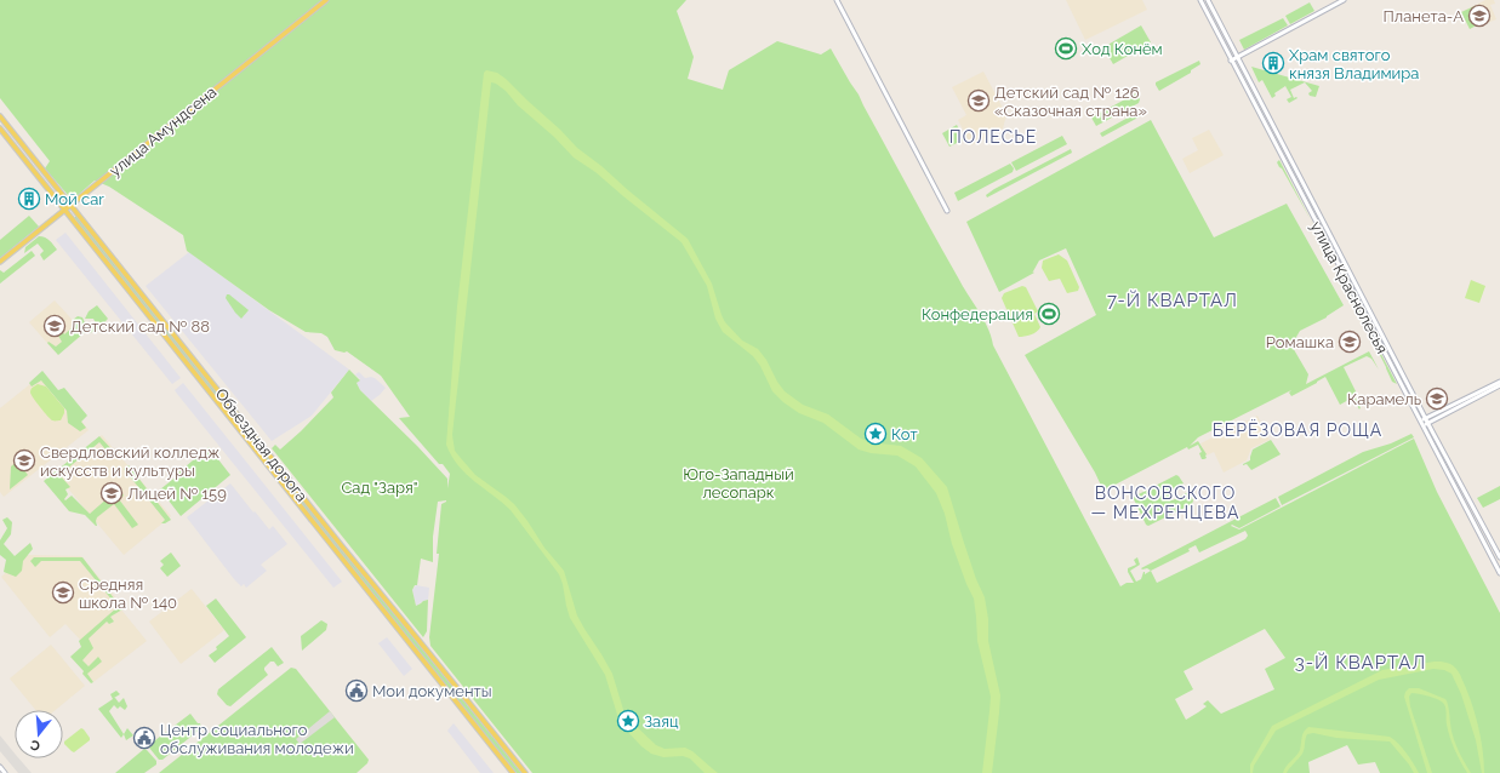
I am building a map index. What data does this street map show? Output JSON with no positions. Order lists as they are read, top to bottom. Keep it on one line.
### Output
{"streets":{"main road":["улица Амундсена","Объездная дорога"],"street":["улица Краснолесья"]},"crossings":[["улица Амундсена","Объездная дорога"]],"districts":["ПОЛЕСЬЕ","7-Й КВАРТАЛ","БЕРЁЗОВАЯ РОЩА","ВОНСОВСКОГО — МЕХРЕНЦЕВА","3-Й КВАРТАЛ"],"parks":["Юго-Западный лесопарк","Сад \"Заря\""],"places":{"school or university":["Планета-А","Детский сад № 126 «Сказочная страна»","Детский сад № 88","Ромашка","Карамель","Свердловский колледж искусств и культуры","Лицей № 159","Средняя школа № 140"],"sports":["Ход Конём","Конфедерация"],"building":["Храм святого князя Владимира","Мой car"],"place":["Кот","Заяц"],"public building":["Мои документы","Центр социального обслуживания молодежи"]},"north":"bottom"}
